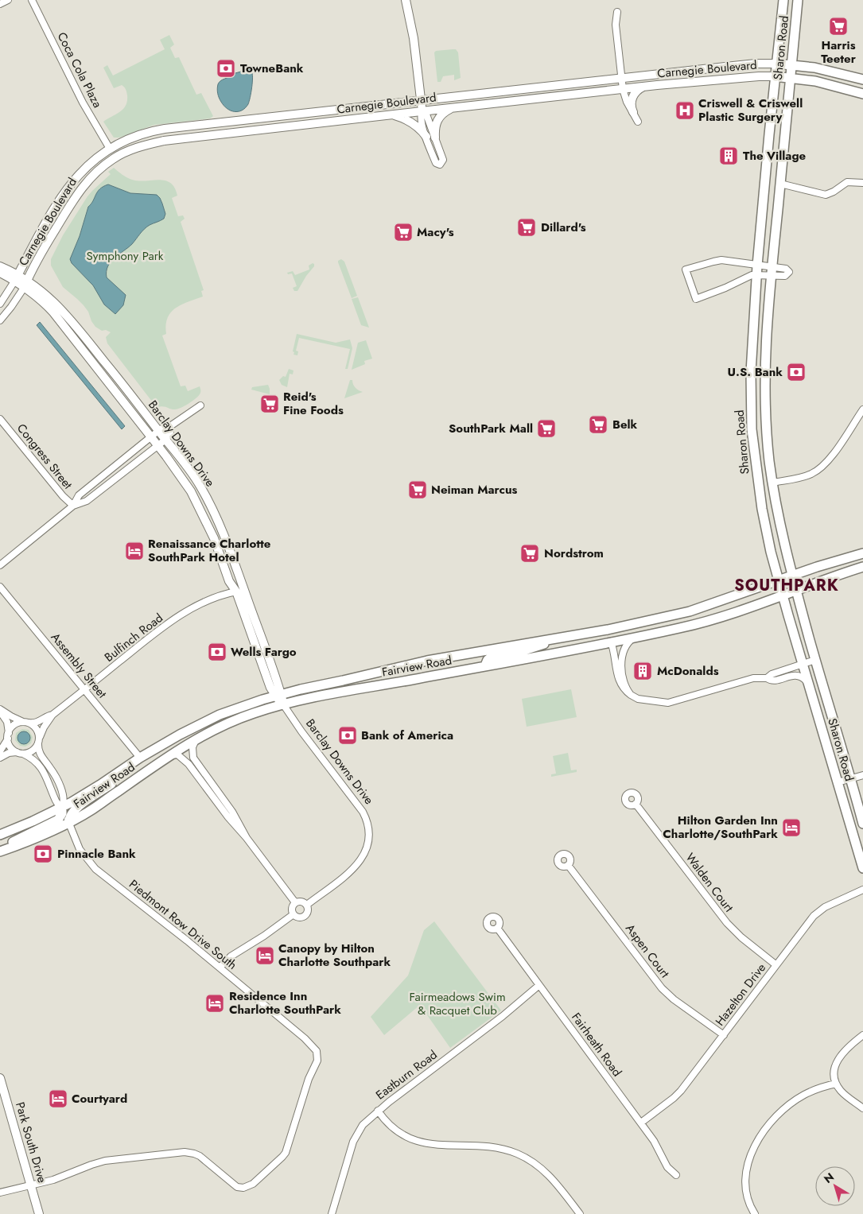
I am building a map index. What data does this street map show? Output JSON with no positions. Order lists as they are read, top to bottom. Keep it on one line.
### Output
{"streets":{"main road":["Sharon Road","Carnegie Boulevard","Fairview Road"],"street":["Coca Cola Plaza","Barclay Downs Drive","Congress Street","Bulfinch Road","Assembly Street","Walden Court","Piedmont Row Drive South","Aspen Court","Hazelton Drive","Fairheath Road","Eastburn Road","Park South Drive"]},"crossings":[["Sharon Road","Carnegie Boulevard"],["Sharon Road","Fairview Road"],["Carnegie Boulevard","Coca Cola Plaza"],["Carnegie Boulevard","Barclay Downs Drive"],["Barclay Downs Drive","Bulfinch Road"],["Barclay Downs Drive","Fairview Road"],["Barclay Downs Drive","Piedmont Row Drive South"],["Bulfinch Road","Assembly Street"],["Assembly Street","Fairview Road"],["Fairview Road","Piedmont Row Drive South"],["Walden Court","Hazelton Drive"],["Piedmont Row Drive South","Park South Drive"],["Aspen Court","Hazelton Drive"],["Hazelton Drive","Fairheath Road"],["Fairheath Road","Eastburn Road"]],"districts":["SOUTHPARK"],"parks":["Symphony Park","Fairmeadows Swim & Racquet Club"],"places":{"supermarket":["Harris Teeter","Dillard's","Macy's","Reid's Fine Foods","Belk","SouthPark Mall","Neiman Marcus","Nordstrom"],"bank":["TowneBank","U.S. Bank","Wells Fargo","Bank of America","Pinnacle Bank"],"hospital":["Criswell & Criswell Plastic Surgery"],"building":["The Village","McDonalds"],"hotel":["Renaissance Charlotte SouthPark Hotel","Hilton Garden Inn Charlotte/SouthPark","Canopy by Hilton Charlotte Southpark","Residence Inn Charlotte SouthPark","Courtyard"]},"north":"top left"}
